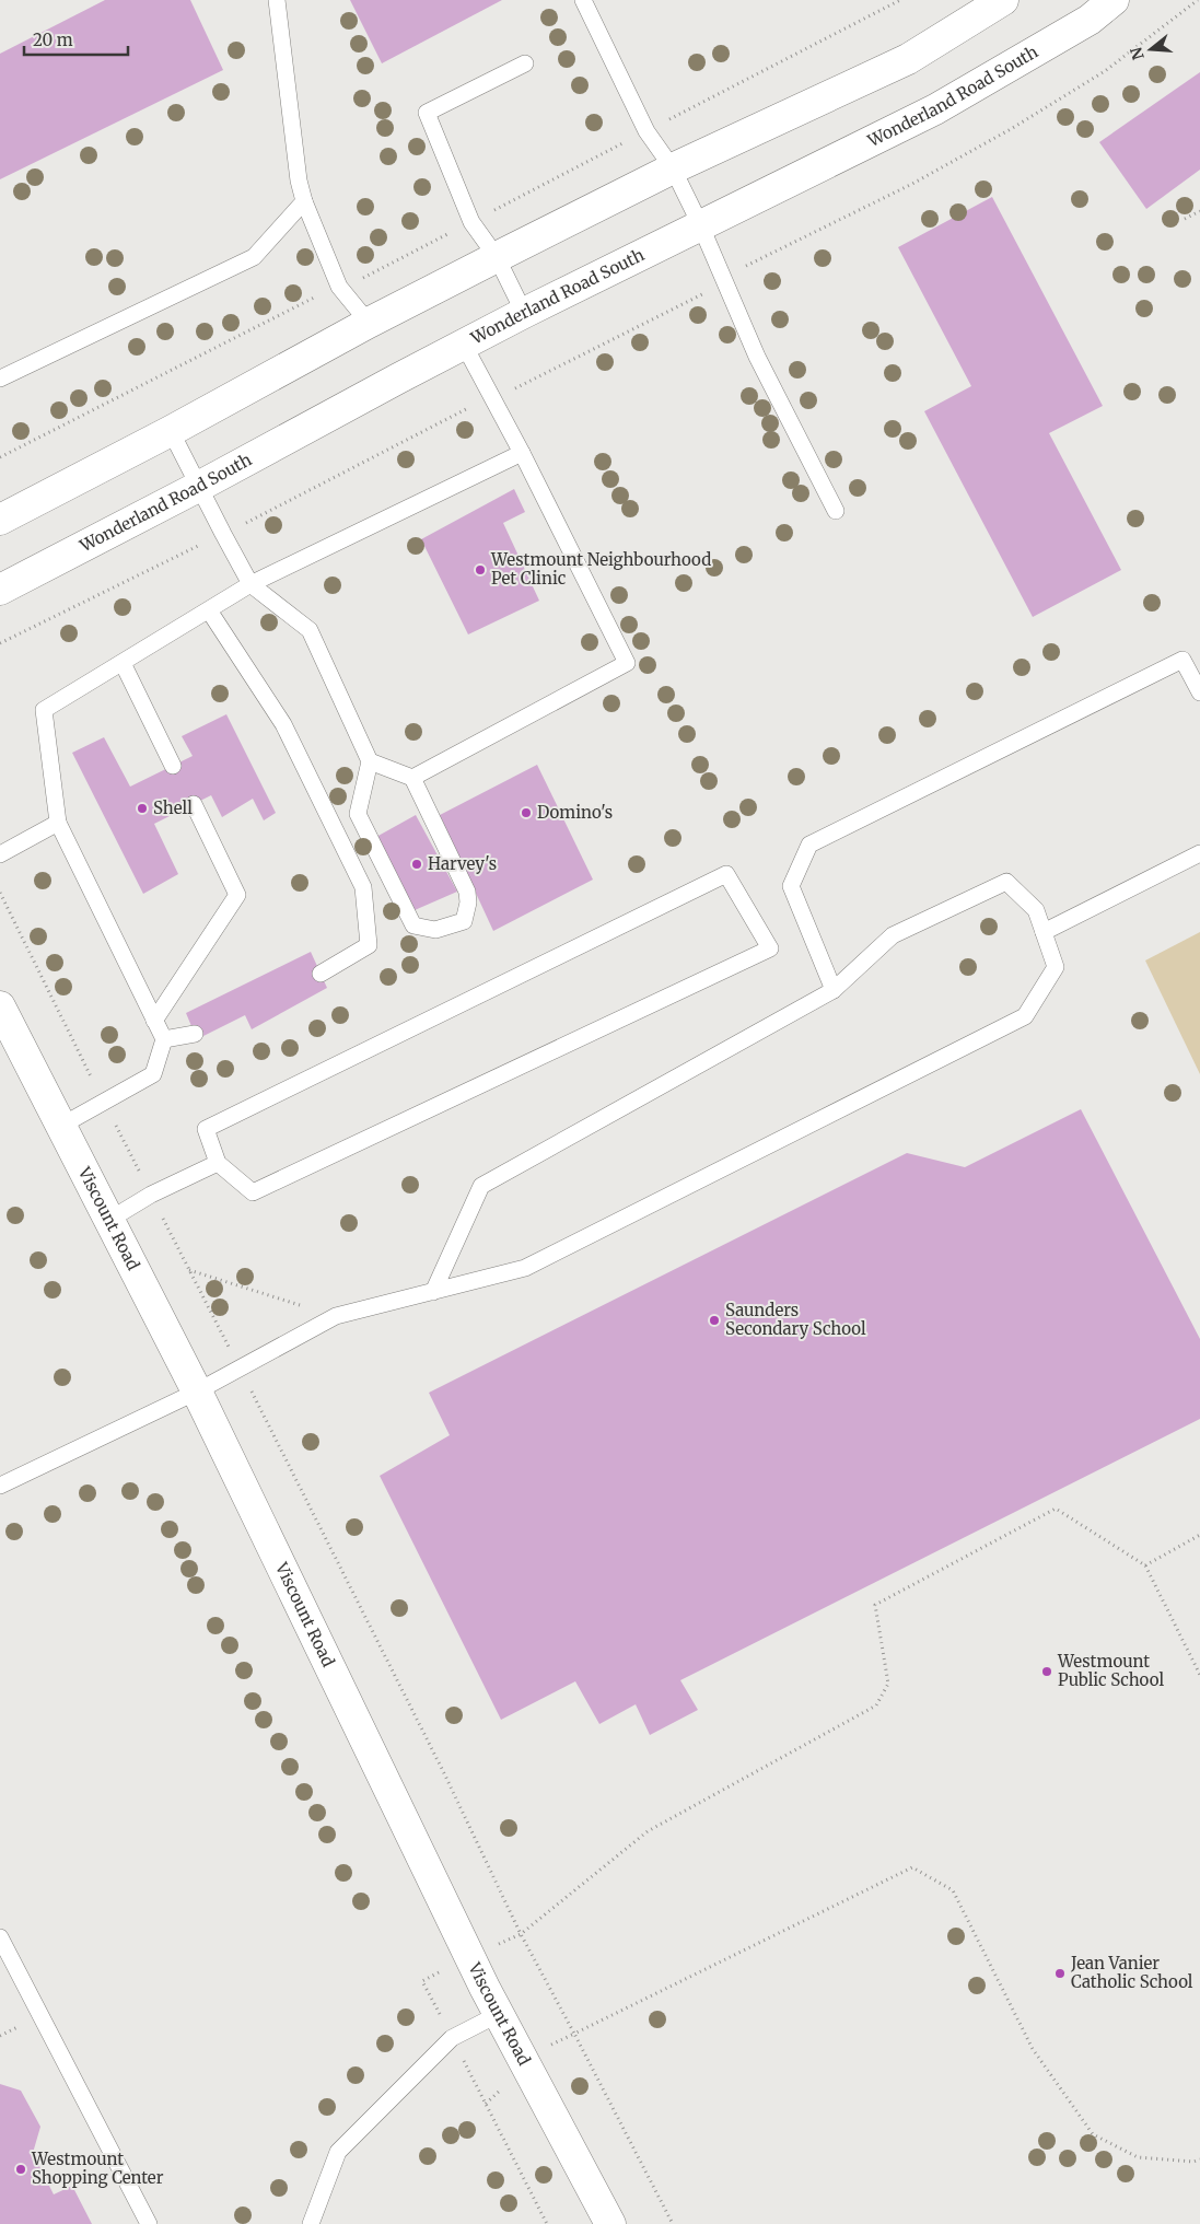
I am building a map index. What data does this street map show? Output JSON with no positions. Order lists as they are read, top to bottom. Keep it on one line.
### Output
{"streets":{"main road":["Wonderland Road South","Viscount Road"]},"places":["Westmount Neighbourhood Pet Clinic","Shell","Domino's","Harvey's","Saunders Secondary School","Westmount Public School","Jean Vanier Catholic School","Westmount Shopping Center"],"scale_bar":"20 m","north":"left"}
